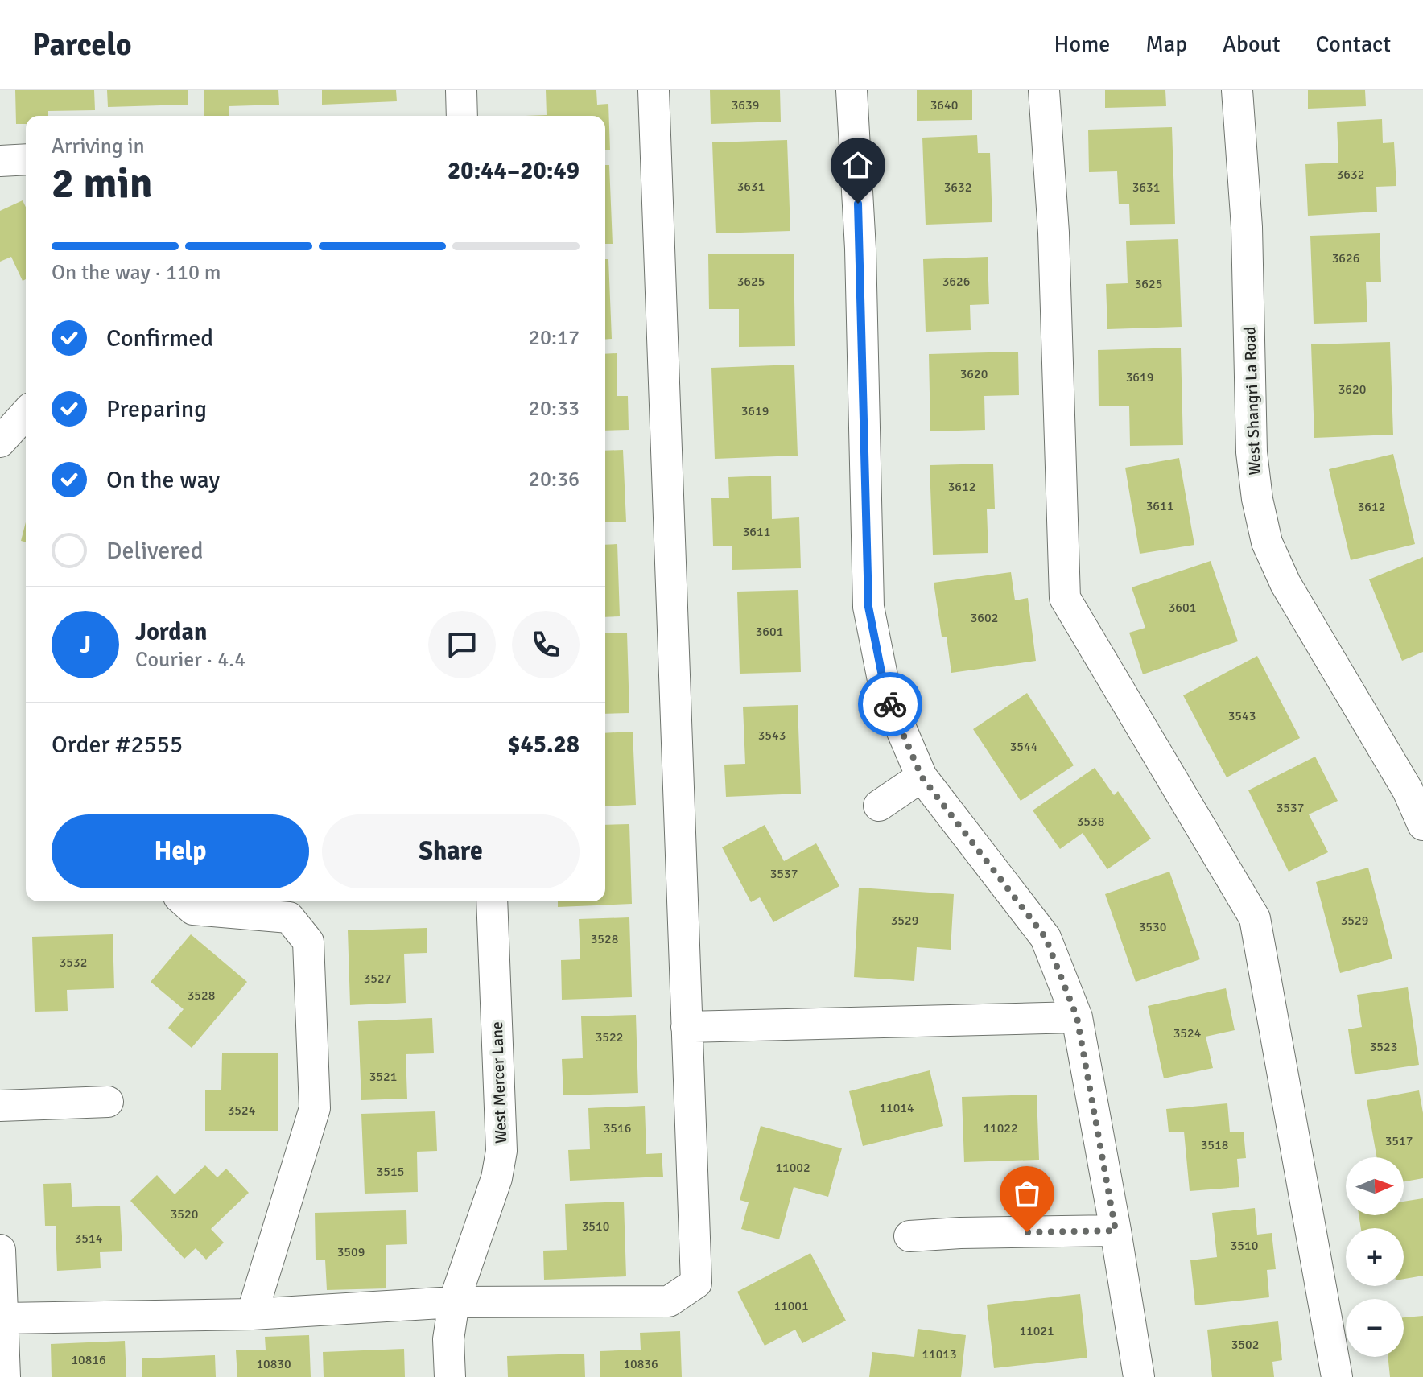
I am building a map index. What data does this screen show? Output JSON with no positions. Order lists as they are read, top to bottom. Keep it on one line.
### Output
{"streets":{"street":["West Shangri La Road","West Mercer Lane"]},"house_numbers":["3639","3640","3632","3631","3632","3631","3626","3625","3626","3625","3620","3619","3620","3619","3612","3611","3612","3611","3601","3602","3601","3543","3543","3544","3537","3538","3537","3529","3529","3530","3528","3532","3527","3528","3524","3522","3523","3521","11014","3524","3516","11022","3517","3518","11002","3515","3520","3510","3514","3510","3509","11001","11021","3502","11013","10816","10830","10836"],"north":"right","page":{"header":"Parcelo","nav":["Home","Map","About","Contact"],"heading":["2 min","Arriving in","20:44–20:49"],"panel":["Jordan","Courier · 4.4","Order #2555","$45.28"],"bar":"On the way · 110 m","list":[["Confirmed","20:17"],["Preparing","20:33"],["On the way","20:36"],"Delivered"],"round":"J","buttons":["Help","Share"],"map_buttons":["+","−"]}}
